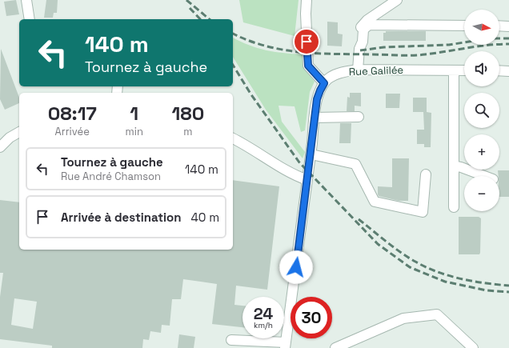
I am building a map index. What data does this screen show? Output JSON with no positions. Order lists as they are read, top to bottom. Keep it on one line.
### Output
{"streets":{"street":["Rue Galilée"]},"north":"right","page":{"map_buttons":["+","−"],"turn":["140 m","Tournez à gauche"],"eta":["08:17","Arrivée","1","min","180","m"],"list":[{"name":"Tournez à gauche","note":"Rue André Chamson","value":"140 m"},{"name":"Arrivée à destination","value":"40 m"}],"speed":"24 km/h","limit":"30"}}
